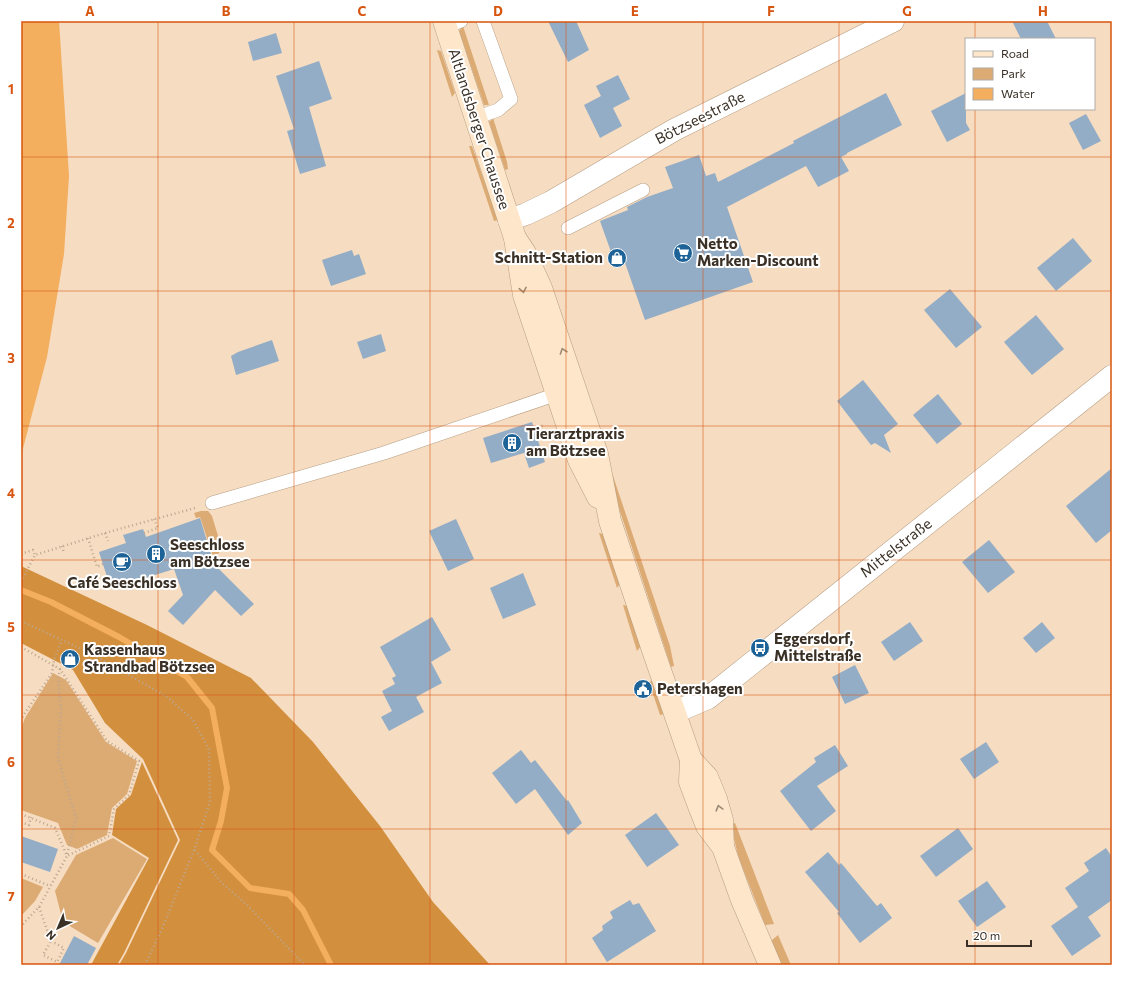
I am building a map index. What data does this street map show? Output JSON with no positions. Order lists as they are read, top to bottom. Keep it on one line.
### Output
{"streets":{"main road":["Altlandsberger Chaussee"],"street":["Bötzseestraße","Mittelstraße"]},"crossings":[["Bötzseestraße","Altlandsberger Chaussee"],["Altlandsberger Chaussee","Mittelstraße"]],"places":{"supermarket":["Netto Marken-Discount"],"shop":["Schnitt-Station","Kassenhaus Strandbad Bötzsee"],"building":["Tierarztpraxis am Bötzsee","Seeschloss am Bötzsee"],"cafe":["Café Seeschloss"],"bus stop":["Eggersdorf, Mittelstraße"],"public building":["Petershagen"]},"legend":["Road","Park","Water"],"scale_bar":"20 m","north":"bottom left","grid":{"columns":["A","B","C","D","E","F","G","H"],"rows":["1","2","3","4","5","6","7"]}}
